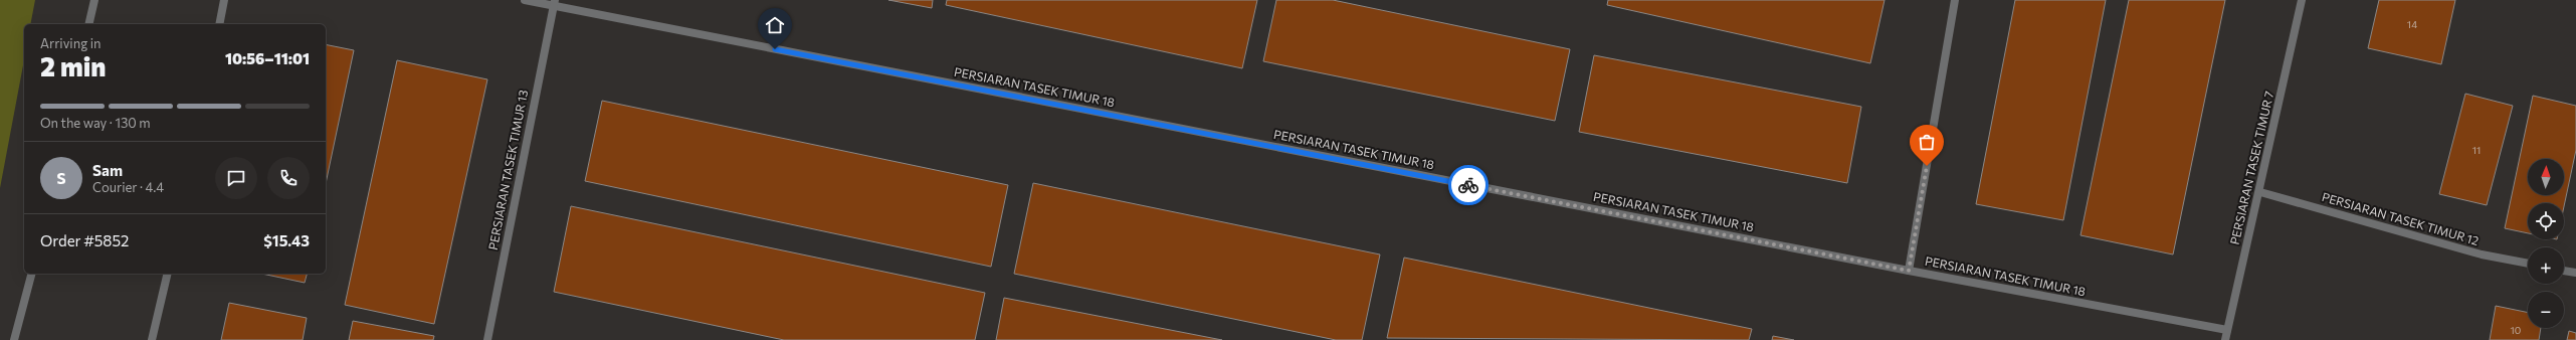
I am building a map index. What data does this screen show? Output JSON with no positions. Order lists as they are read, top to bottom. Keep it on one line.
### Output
{"streets":{"street":["PERSIARAN TASEK TIMUR 18","PERSIARAN TASEK TIMUR 7","PERSIARAN TASEK TIMUR 13","PERSIARAN TASEK TIMUR 12"]},"crossings":[["PERSIARAN TASEK TIMUR 18","PERSIARAN TASEK TIMUR 7"],["PERSIARAN TASEK TIMUR 18","PERSIARAN TASEK TIMUR 13"],["PERSIARAN TASEK TIMUR 7","PERSIARAN TASEK TIMUR 12"]],"house_numbers":["14","11","10"],"north":"top","page":{"heading":["2 min","Arriving in","10:56–11:01"],"panel":["Sam","Courier · 4.4","Order #5852","$15.43"],"bar":"On the way · 130 m","round":"S","map_buttons":["+","−"]}}
